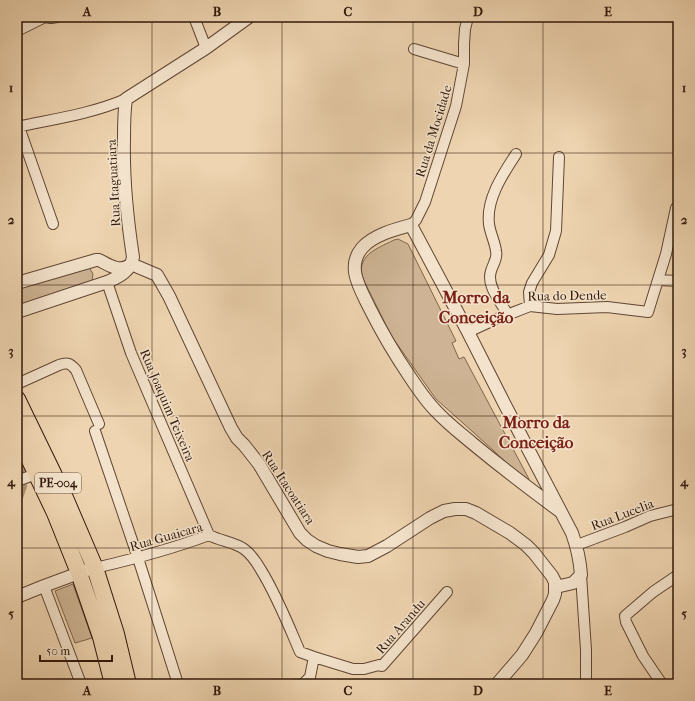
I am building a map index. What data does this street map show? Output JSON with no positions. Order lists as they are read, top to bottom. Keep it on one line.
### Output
{"streets":{"main road":["PE-004"],"street":["Rua da Mocidade","Rua Itaguatiara","Rua do Dende","Rua Joaquim Teixeira","Rua Itacoatiara","Rua Lucelia","Rua Guaicara","Rua Arandu"]},"crossings":[["Rua Itaguatiara","Rua Itacoatiara"],["Rua Joaquim Teixeira","Rua Guaicara"],["PE-004","Rua Guaicara"],["Rua Guaicara","Rua Arandu"]],"districts":["Morro da Conceição","Morro da Conceição"],"scale_bar":"50 m","grid":{"columns":["A","B","C","D","E"],"rows":["1","2","3","4","5"]}}
